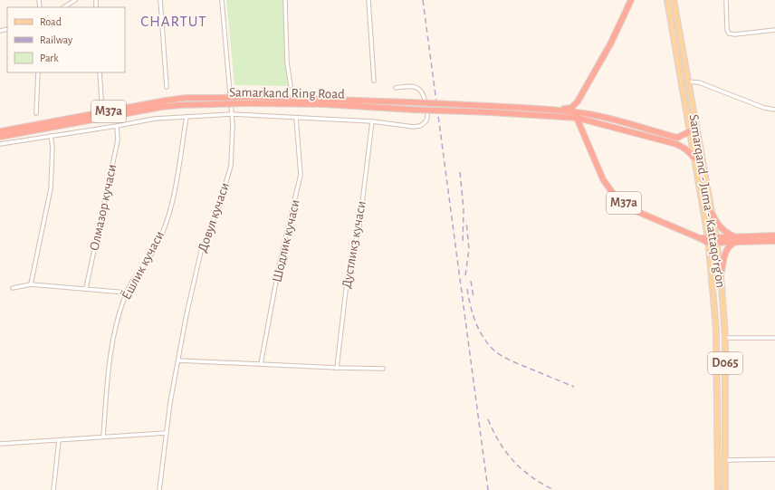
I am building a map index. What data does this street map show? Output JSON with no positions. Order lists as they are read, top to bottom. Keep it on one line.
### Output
{"streets":{"highway":["Samarkand Ring Road","M37a"],"main road":["Samarqand - Juma - Kattaqo‘rg‘on","D065"],"street":["Олмазор кучаси","Довул кучаси","Шодлик кучаси","Дустлик3 кучаси","Ёшлик кучаси"]},"crossings":[["Samarkand Ring Road","M37a"],["Samarkand Ring Road","Samarqand - Juma - Kattaqo‘rg‘on"],["M37a","Samarqand - Juma - Kattaqo‘rg‘on"]],"districts":["CHARTUT"],"legend":["Road","Railway","Park"]}
